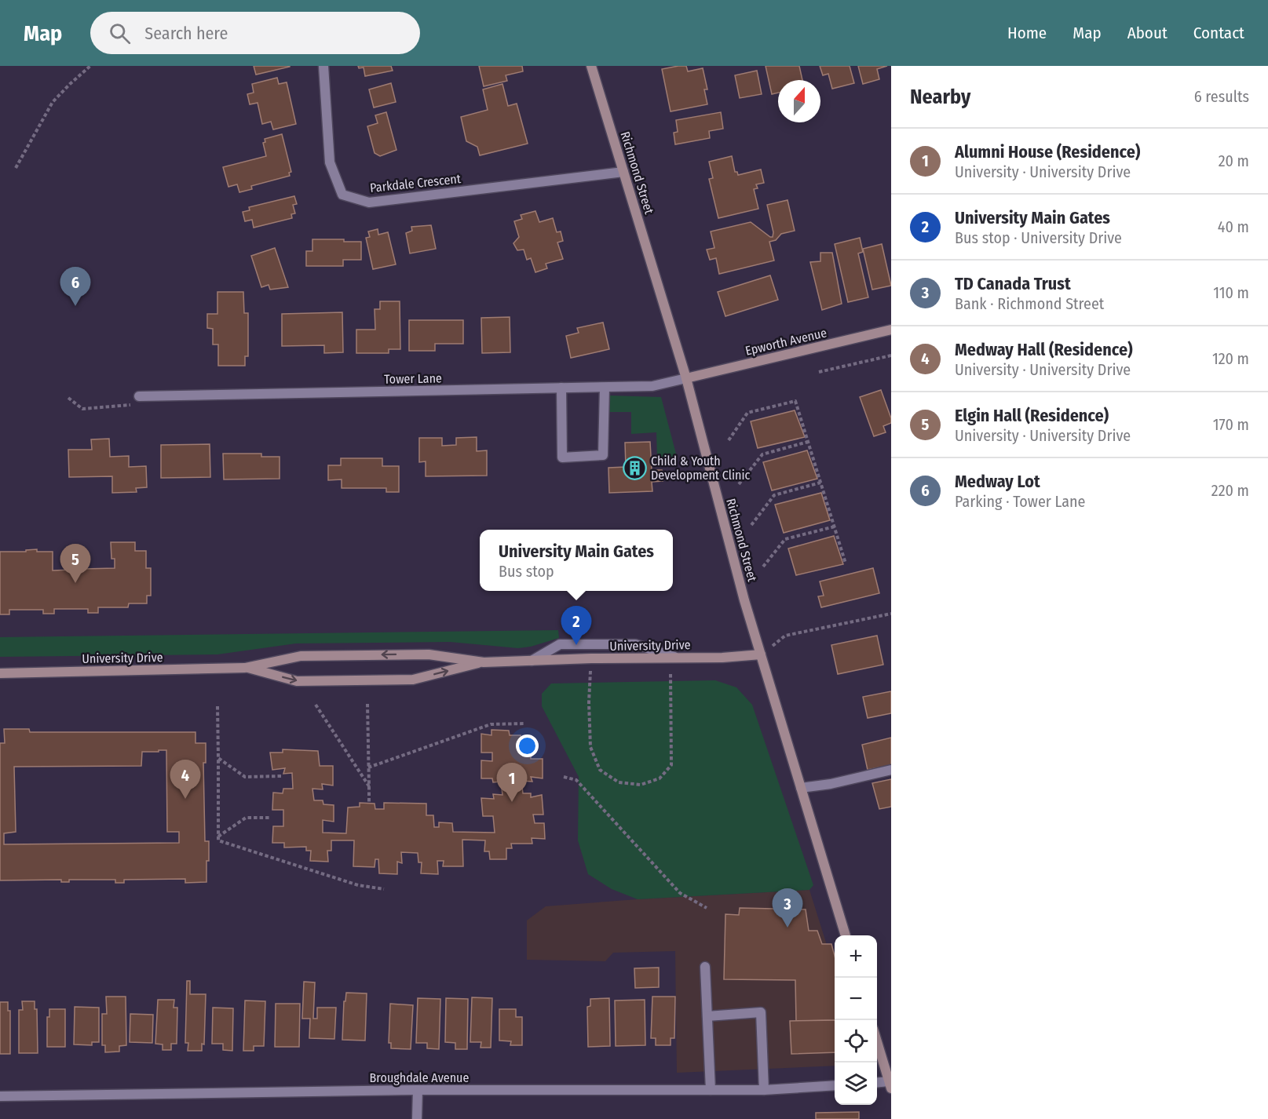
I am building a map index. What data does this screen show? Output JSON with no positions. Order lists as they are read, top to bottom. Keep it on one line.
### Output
{"streets":{"street":["Richmond Street","Parkdale Crescent","Epworth Avenue","Tower Lane","University Drive","Broughdale Avenue"]},"crossings":[["Richmond Street","Parkdale Crescent"],["Richmond Street","Epworth Avenue"],["Richmond Street","Tower Lane"],["Richmond Street","University Drive"],["Epworth Avenue","Tower Lane"]],"places":{"building":["Child & Youth Development Clinic"]},"north":"top","page":{"header":"Map","search":"Search here","nav":["Home","Map","About","Contact"],"heading":["Nearby","6 results"],"list":[{"mark":"1","name":"Alumni House (Residence)","note":"University · University Drive","value":"20 m"},{"mark":"2","name":"University Main Gates","note":"Bus stop · University Drive","value":"40 m"},{"mark":"3","name":"TD Canada Trust","note":"Bank · Richmond Street","value":"110 m"},{"mark":"4","name":"Medway Hall (Residence)","note":"University · University Drive","value":"120 m"},{"mark":"5","name":"Elgin Hall (Residence)","note":"University · University Drive","value":"170 m"},{"mark":"6","name":"Medway Lot","note":"Parking · Tower Lane","value":"220 m"}],"pins":["6","5","2","4","1","3"],"popup":["University Main Gates","Bus stop"],"map_buttons":["+","−"]}}
